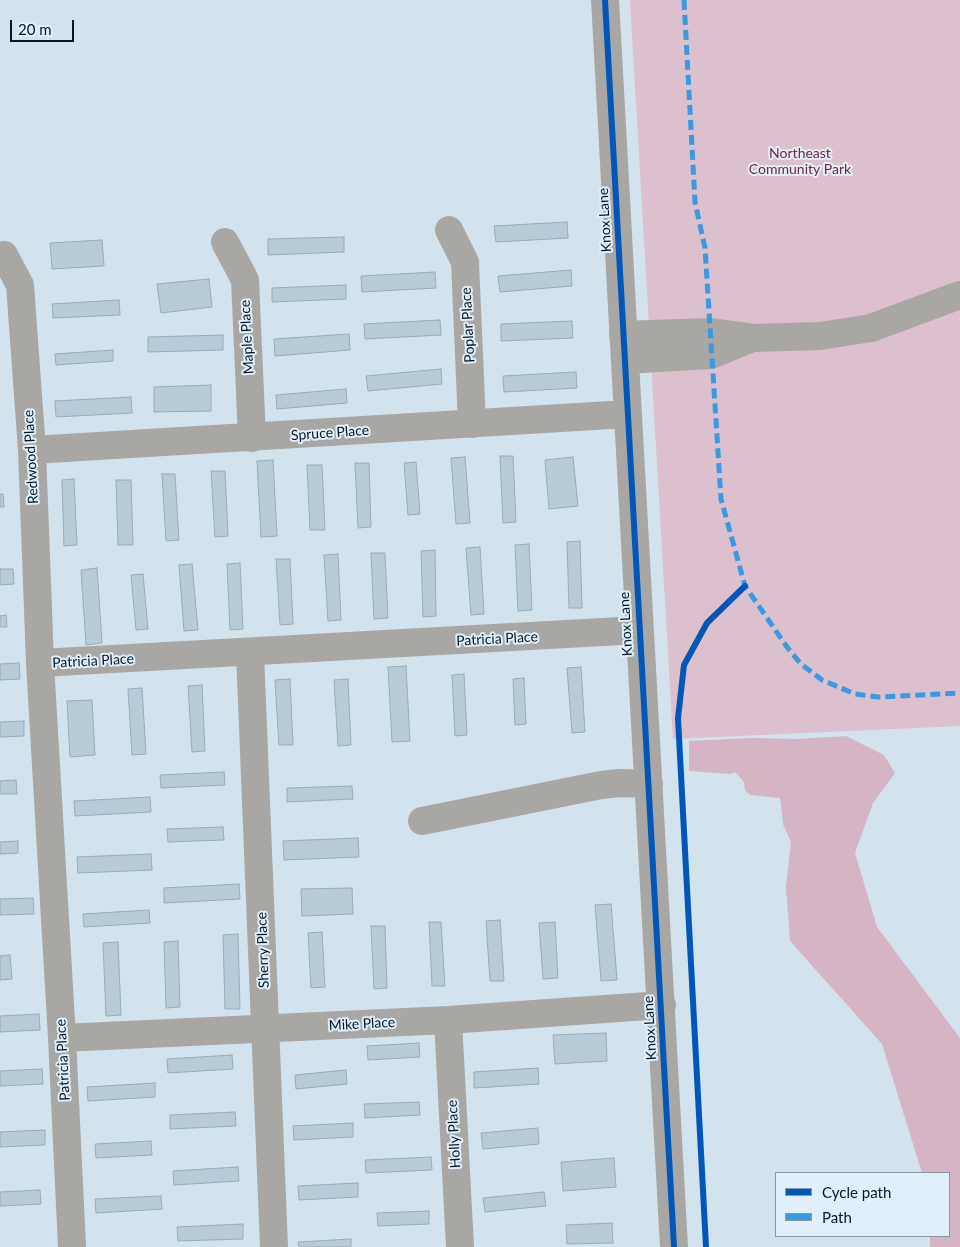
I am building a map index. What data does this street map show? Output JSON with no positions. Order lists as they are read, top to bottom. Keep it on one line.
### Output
{"streets":{"street":["Knox Lane","Poplar Place","Maple Place","Spruce Place","Redwood Place","Patricia Place","Sherry Place","Mike Place","Holly Place"]},"crossings":[["Knox Lane","Spruce Place"],["Knox Lane","Patricia Place"],["Knox Lane","Mike Place"],["Poplar Place","Spruce Place"],["Maple Place","Spruce Place"],["Spruce Place","Redwood Place"],["Redwood Place","Patricia Place"],["Patricia Place","Sherry Place"],["Patricia Place","Mike Place"],["Sherry Place","Mike Place"],["Mike Place","Holly Place"]],"parks":["Northeast Community Park"],"legend":["Cycle path","Path"],"scale_bar":"20 m"}
